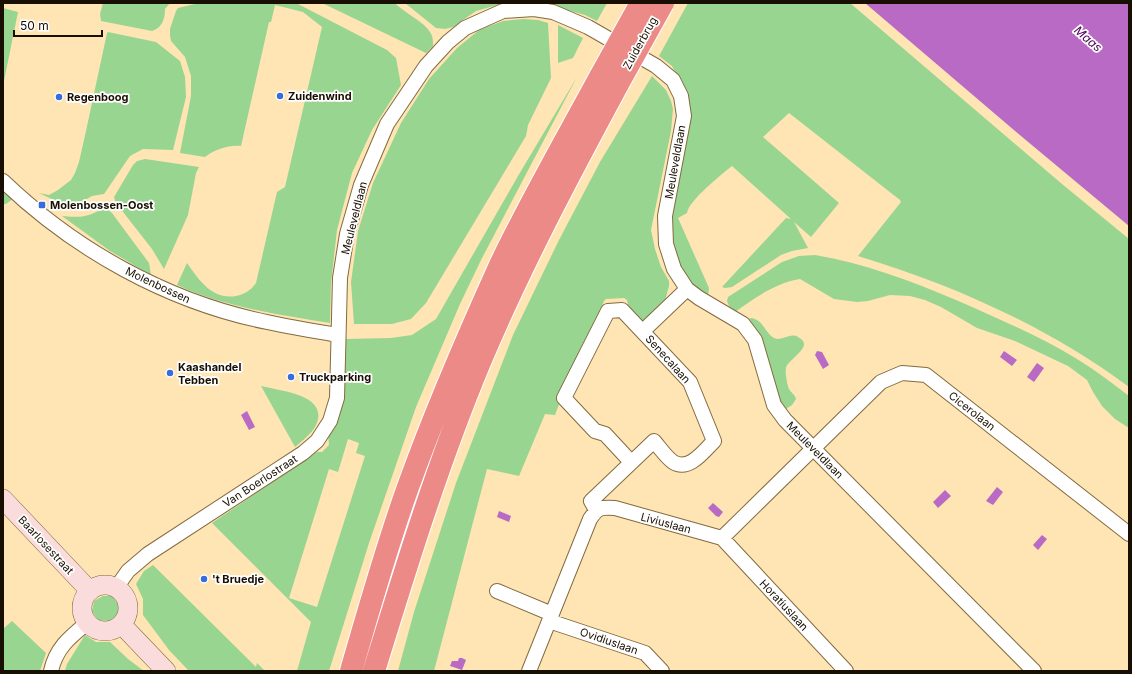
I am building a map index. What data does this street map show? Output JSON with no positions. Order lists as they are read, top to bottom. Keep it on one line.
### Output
{"streets":{"highway":["Zuiderbrug"],"street":["Meuleveldlaan","Molenbossen","Senecalaan","Cicerolaan","Van Boerlostraat","Liviuslaan","Baarlosestraat","Horatiuslaan","Ovidiuslaan"]},"crossings":[["Meuleveldlaan","Molenbossen"],["Meuleveldlaan","Senecalaan"],["Meuleveldlaan","Cicerolaan"],["Meuleveldlaan","Van Boerlostraat"],["Molenbossen","Van Boerlostraat"],["Senecalaan","Liviuslaan"],["Van Boerlostraat","Baarlosestraat"],["Liviuslaan","Horatiuslaan"]],"water":["Maas"],"places":{"other":["Zuidenwind","Regenboog","Kaashandel Tebben","Truckparking","'t Bruedje"],"transit":["Molenbossen-Oost"]},"scale_bar":"50 m"}
